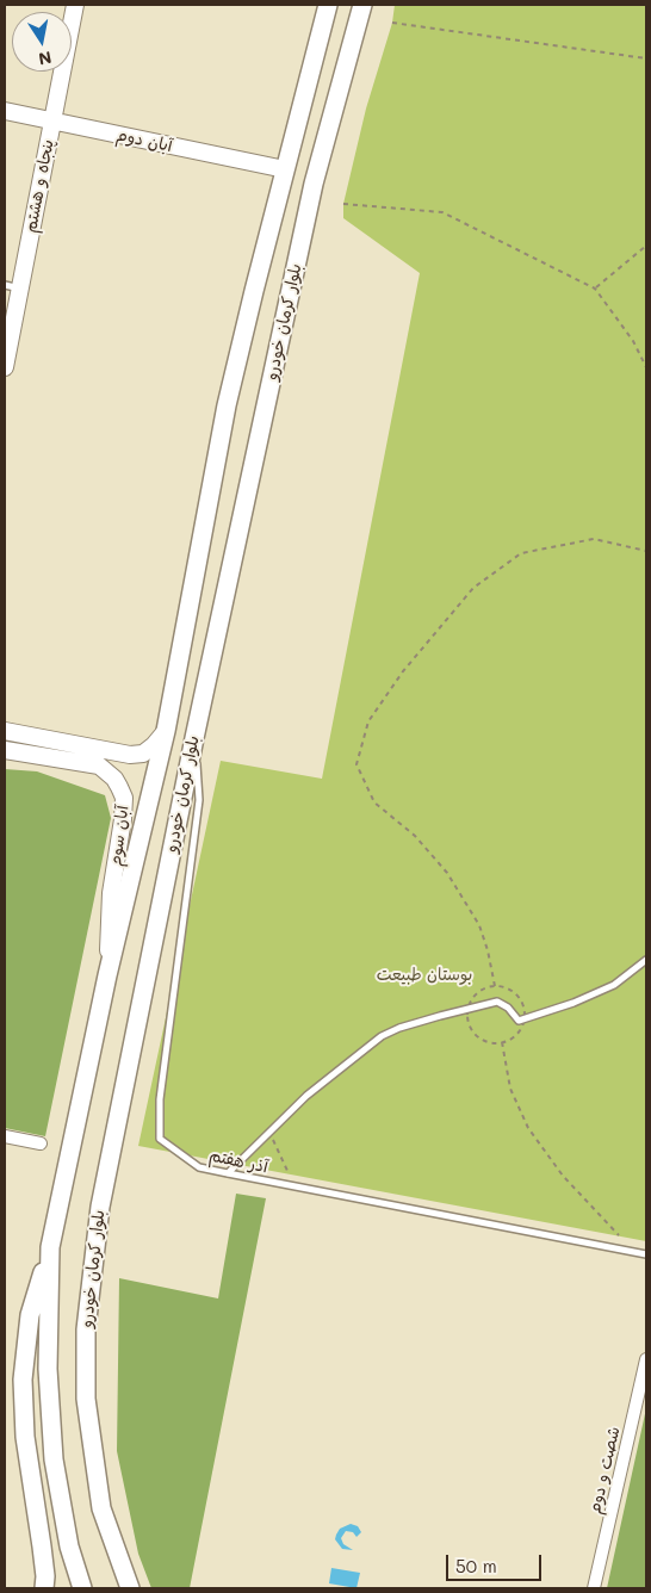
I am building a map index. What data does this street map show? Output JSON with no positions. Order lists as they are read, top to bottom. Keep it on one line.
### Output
{"streets":{"main road":["بلوار کرمان خودرو"],"street":["آبان دوم","پنجاه و هشتم","آبان سوم","شصت و دوم"],"lane":["آذر هفتم"]},"crossings":[["آبان دوم","پنجاه و هشتم"],["آبان دوم","بلوار کرمان خودرو"],["بلوار کرمان خودرو","آبان سوم"],["بلوار کرمان خودرو","آذر هفتم"]],"parks":["بوستان طبیعت"],"scale_bar":"50 m","north":"bottom"}
